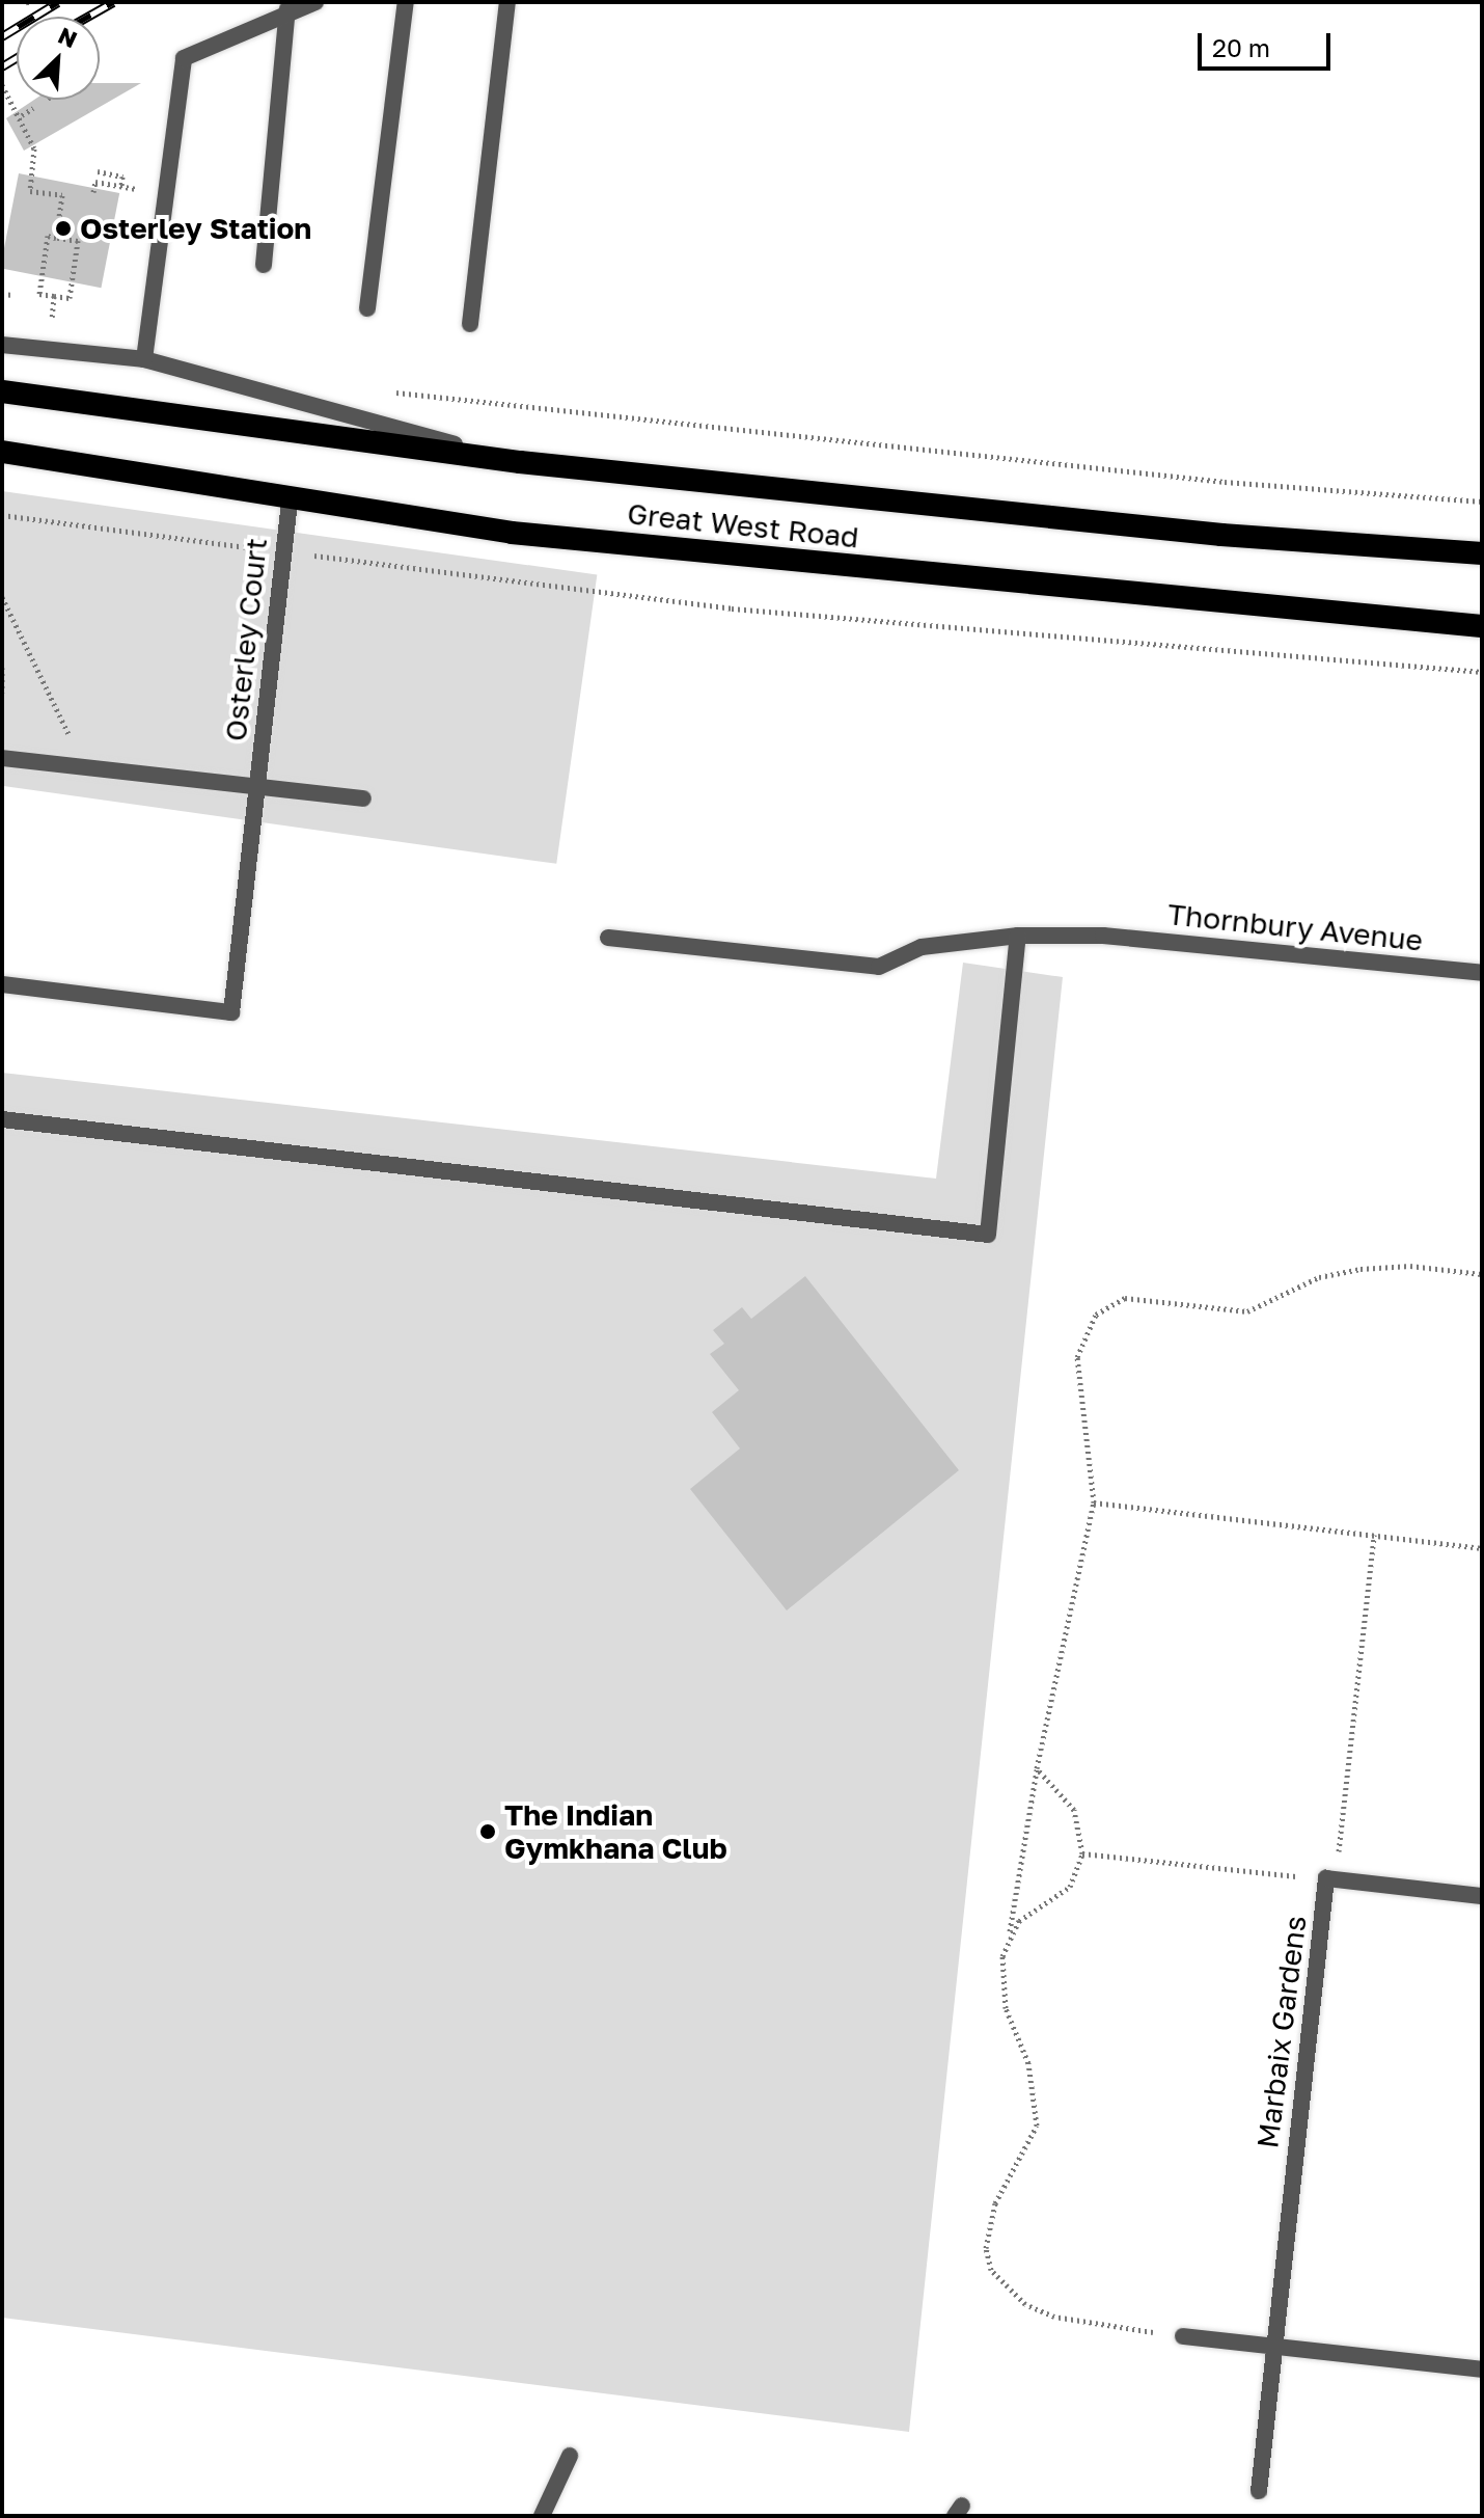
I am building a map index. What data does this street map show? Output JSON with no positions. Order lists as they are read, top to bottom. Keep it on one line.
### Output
{"streets":{"highway":["Great West Road"],"street":["Osterley Court","Thornbury Avenue","Marbaix Gardens"]},"crossings":[["Great West Road","Osterley Court"]],"places":["Osterley Station","The Indian Gymkhana Club"],"scale_bar":"20 m","north":"top right"}
